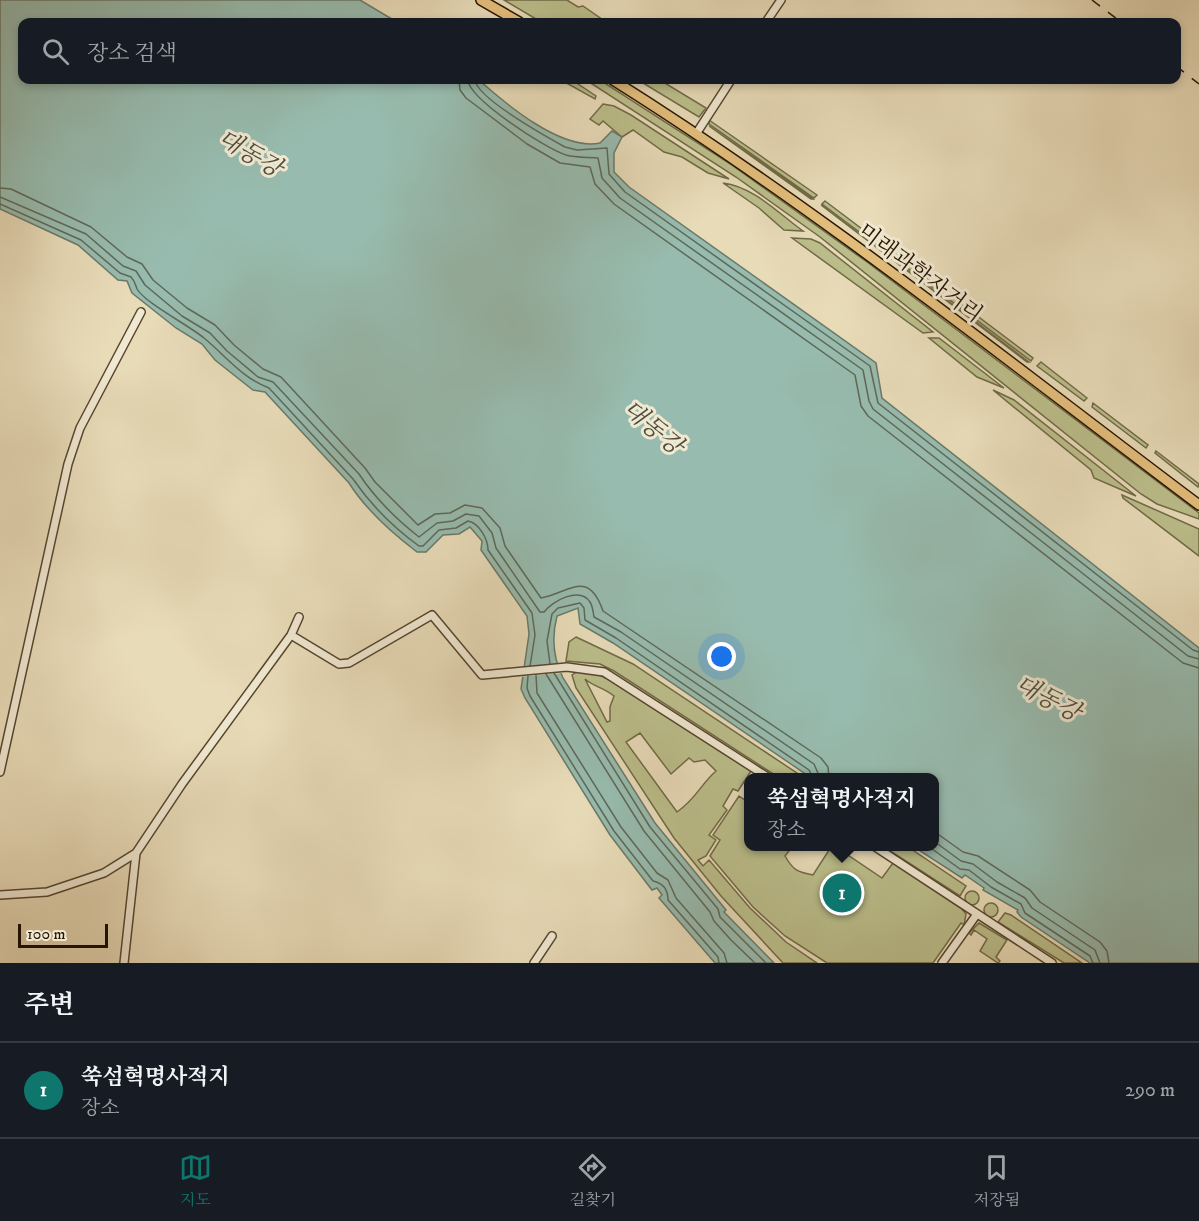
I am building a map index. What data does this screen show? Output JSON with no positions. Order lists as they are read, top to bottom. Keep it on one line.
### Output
{"streets":{"main road":["미래과학자거리"]},"water":["대동강"],"scale_bar":"100 m","page":{"search":"장소 검색","popup":["쑥섬혁명사적지","장소"],"pins":"1","scale":"100 m","heading":"주변","list":[{"mark":"1","name":"쑥섬혁명사적지","note":"장소","value":"290 m"}],"nav":["지도","길찾기","저장됨"]}}
